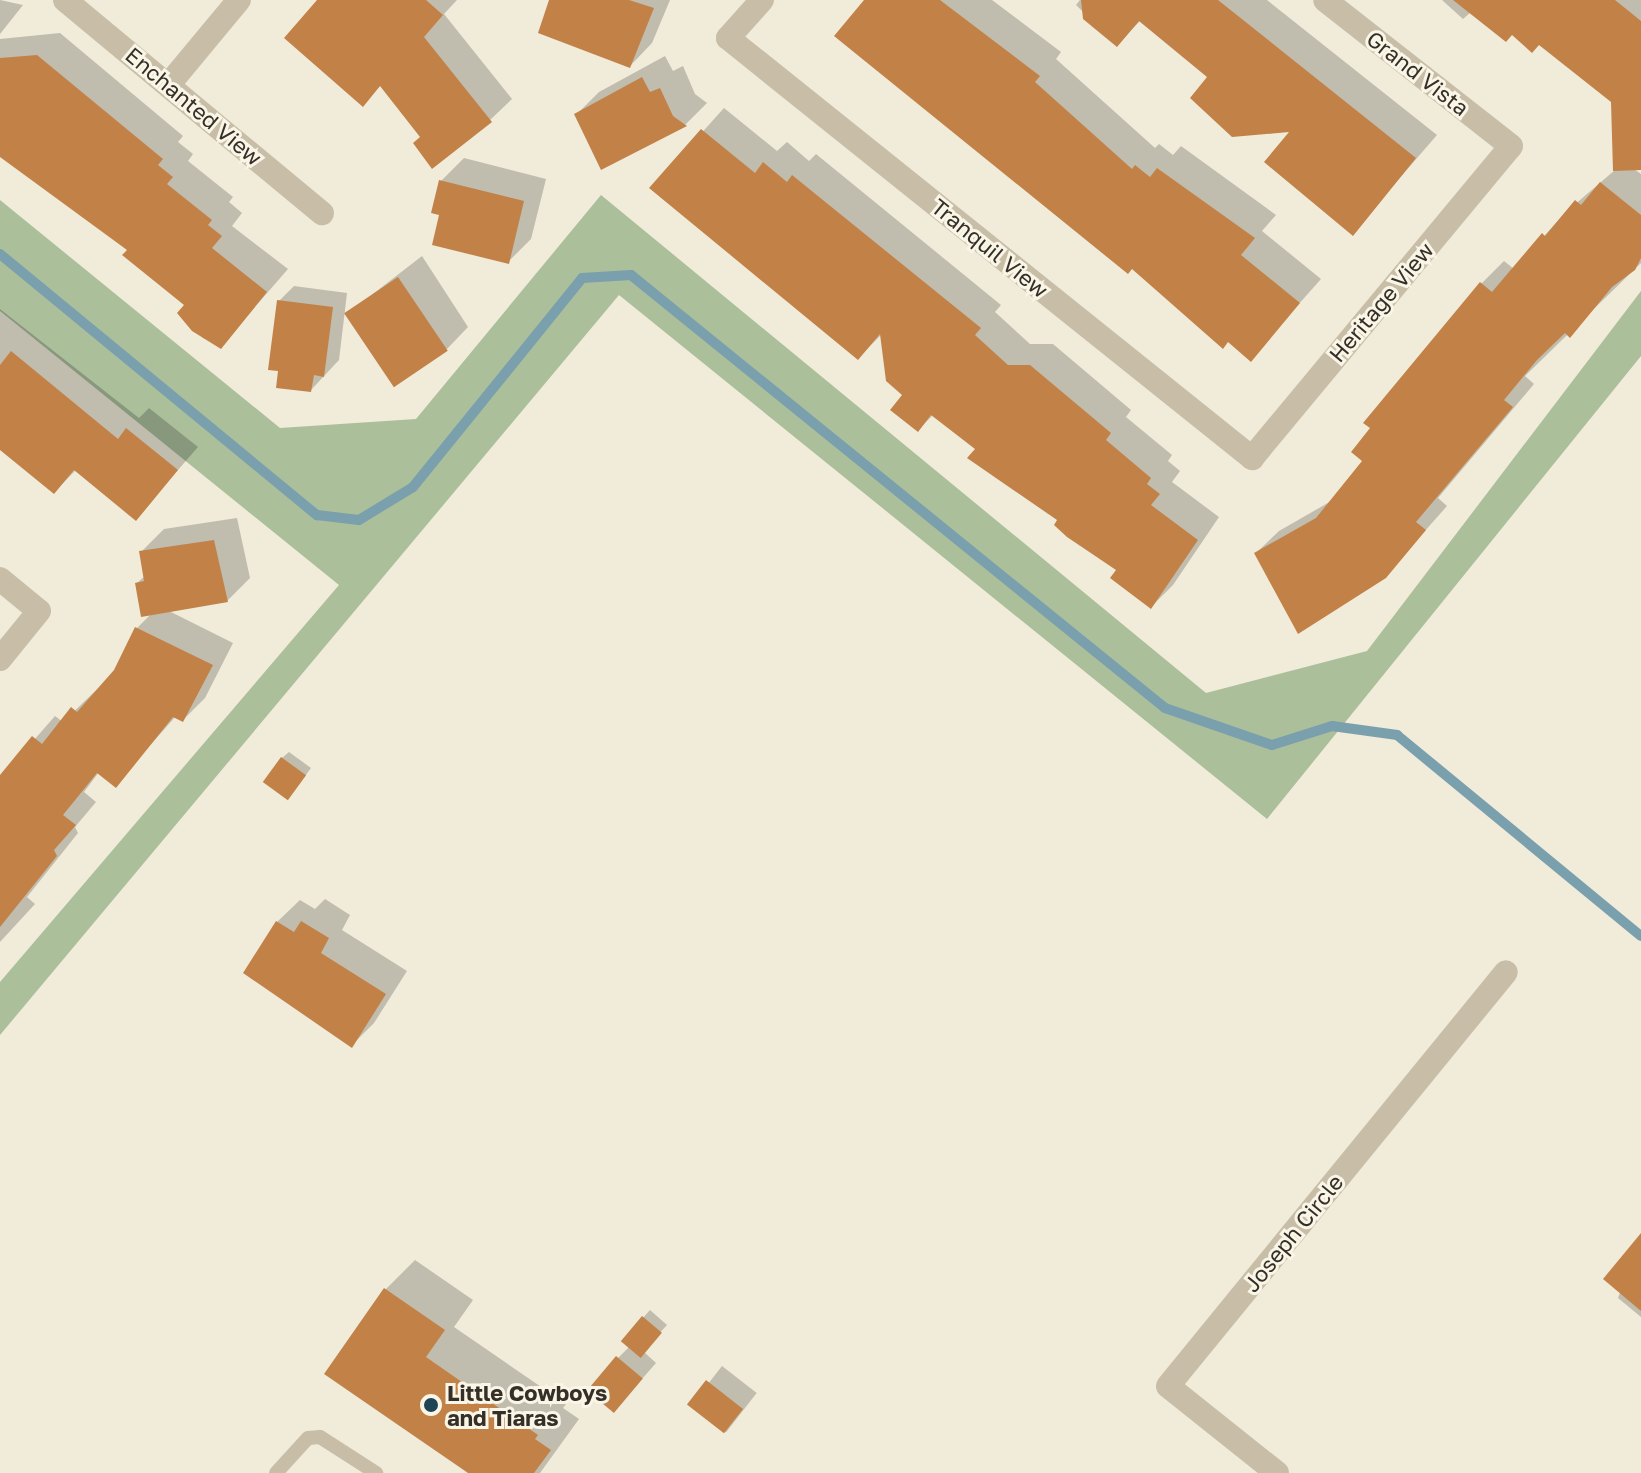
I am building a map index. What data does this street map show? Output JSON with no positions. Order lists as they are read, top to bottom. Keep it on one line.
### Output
{"streets":{"street":["Grand Vista","Enchanted View","Tranquil View","Heritage View","Joseph Circle"]},"crossings":[["Grand Vista","Heritage View"],["Tranquil View","Heritage View"]],"places":["Little Cowboys and Tiaras"]}
